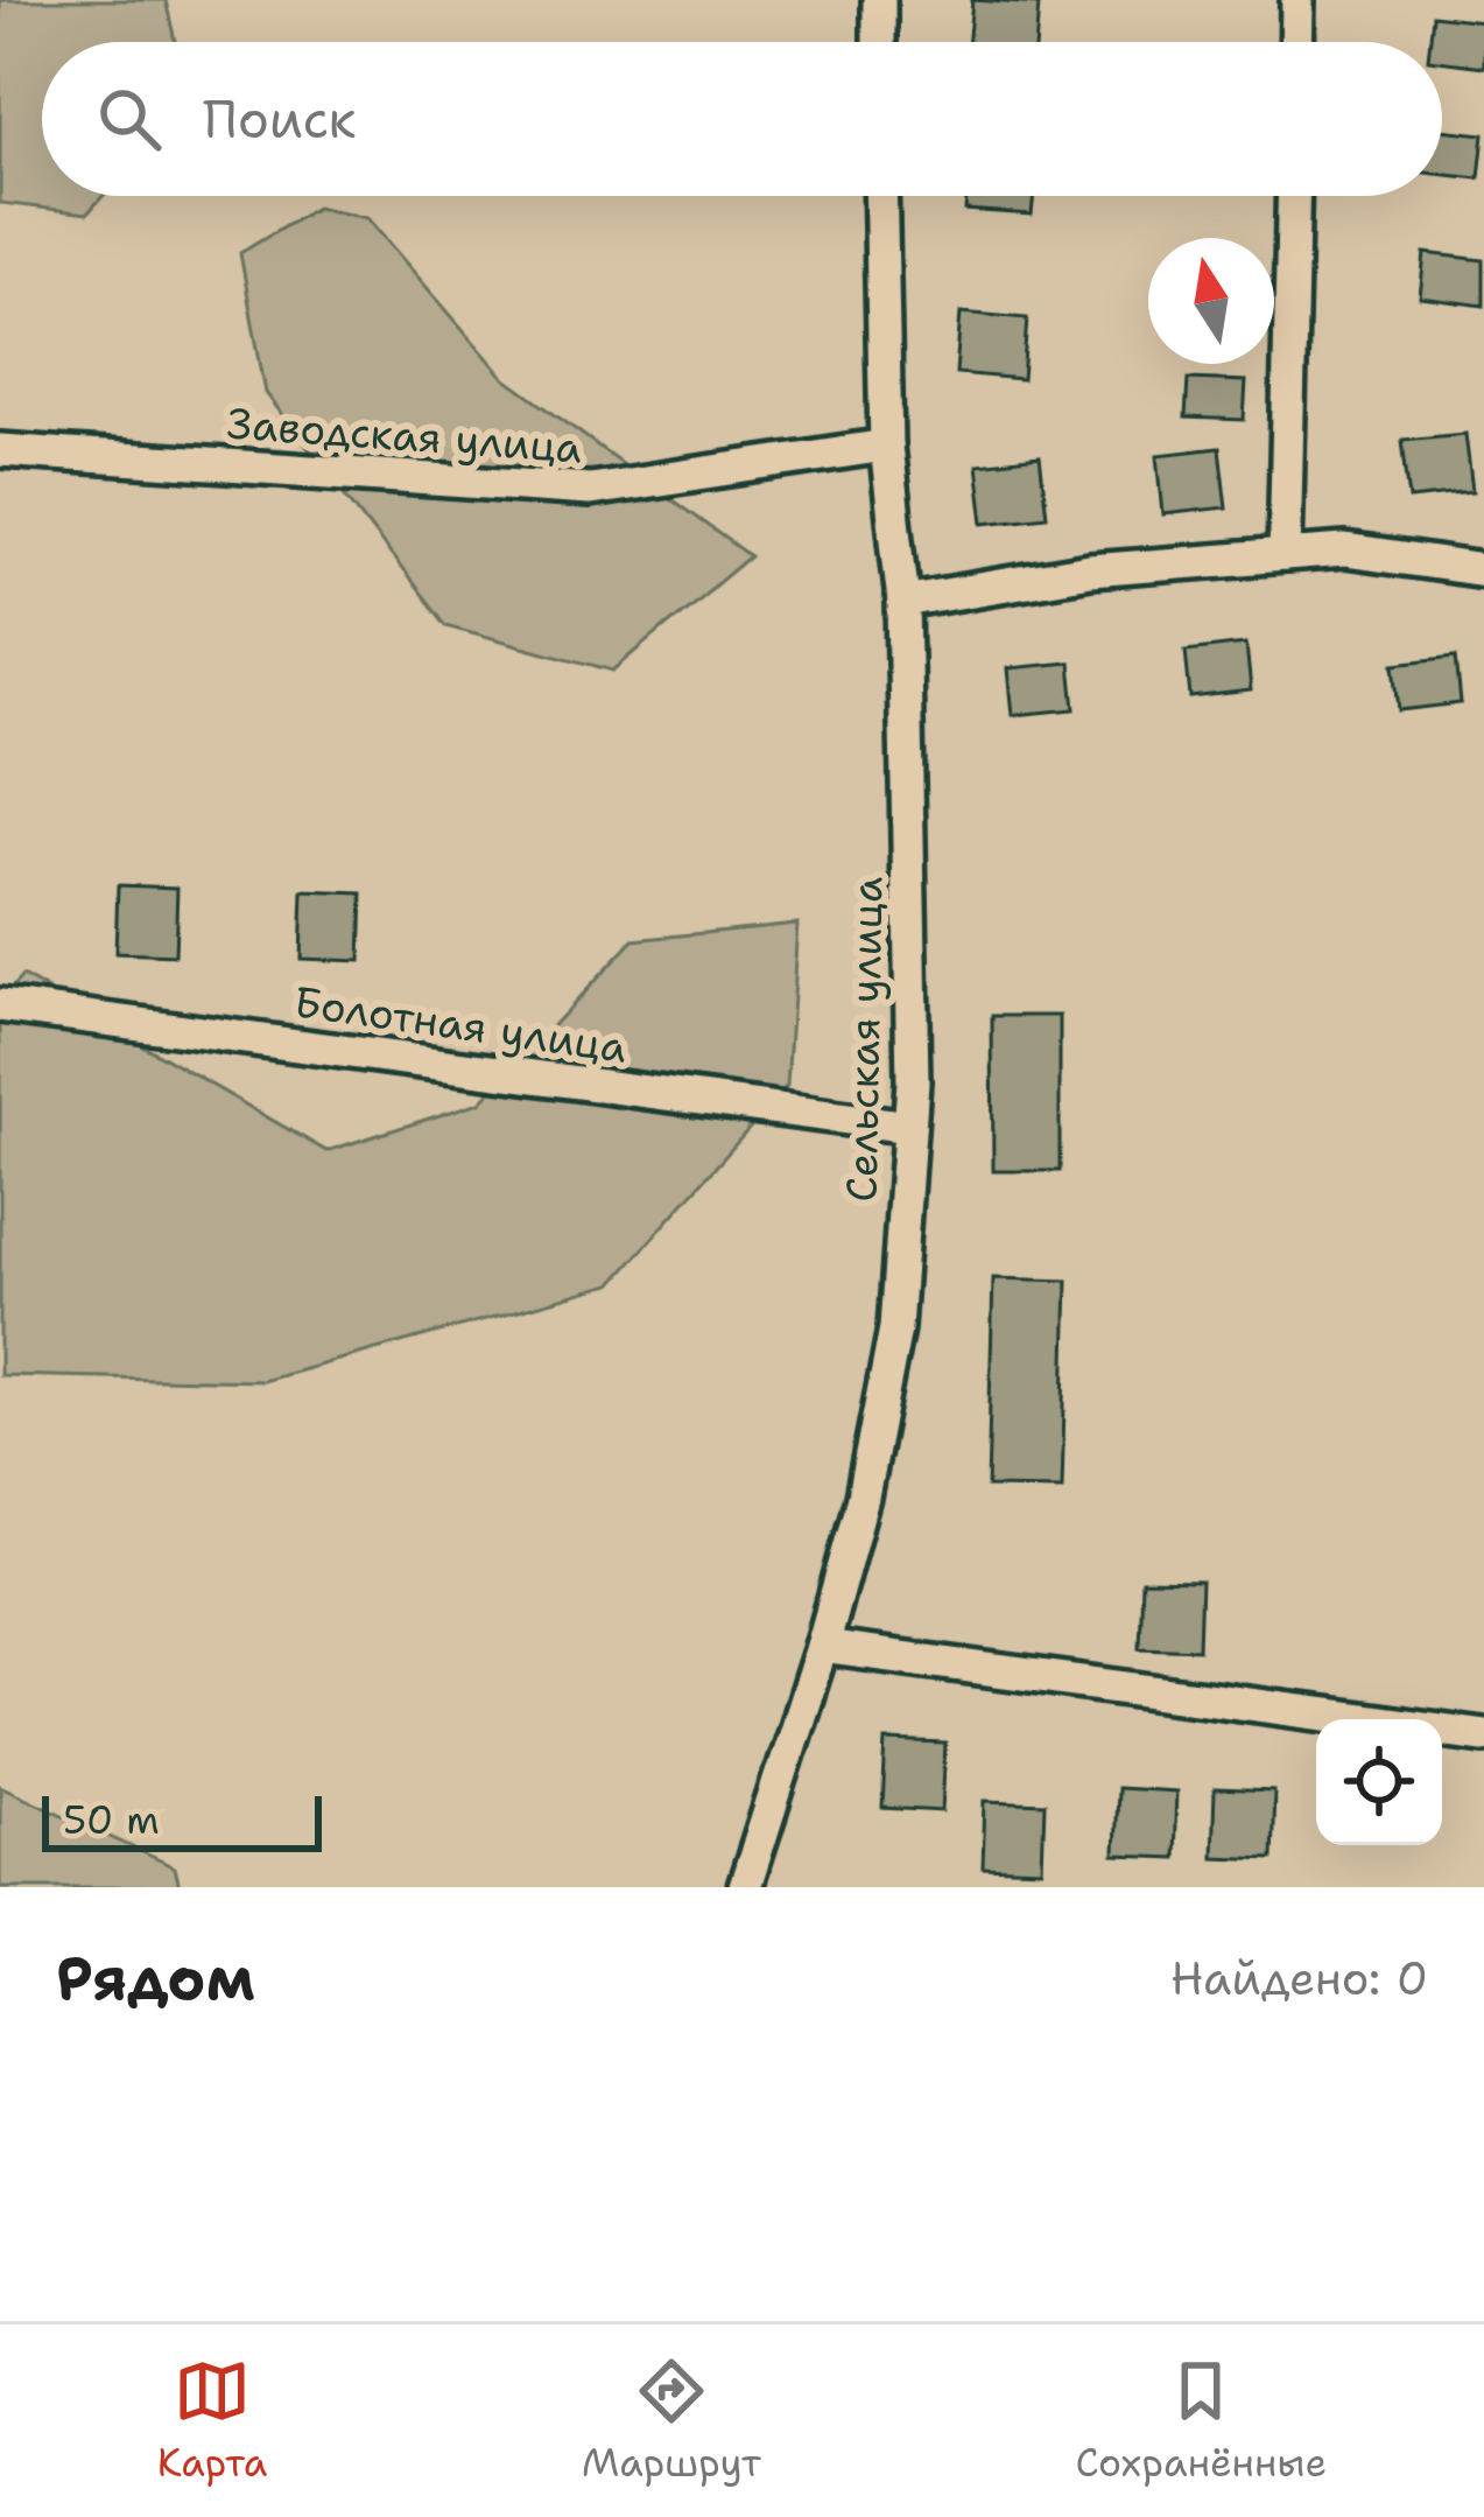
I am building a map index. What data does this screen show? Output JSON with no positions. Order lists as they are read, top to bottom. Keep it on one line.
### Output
{"streets":{"street":["Заводская улица","Болотная улица","Сельская улица"]},"crossings":[["Заводская улица","Сельская улица"],["Болотная улица","Сельская улица"]],"scale_bar":"50 m","north":"top","page":{"search":"Поиск","scale":"50 m","heading":["Рядом","Найдено: 0"],"nav":["Карта","Маршрут","Сохранённые"]}}
